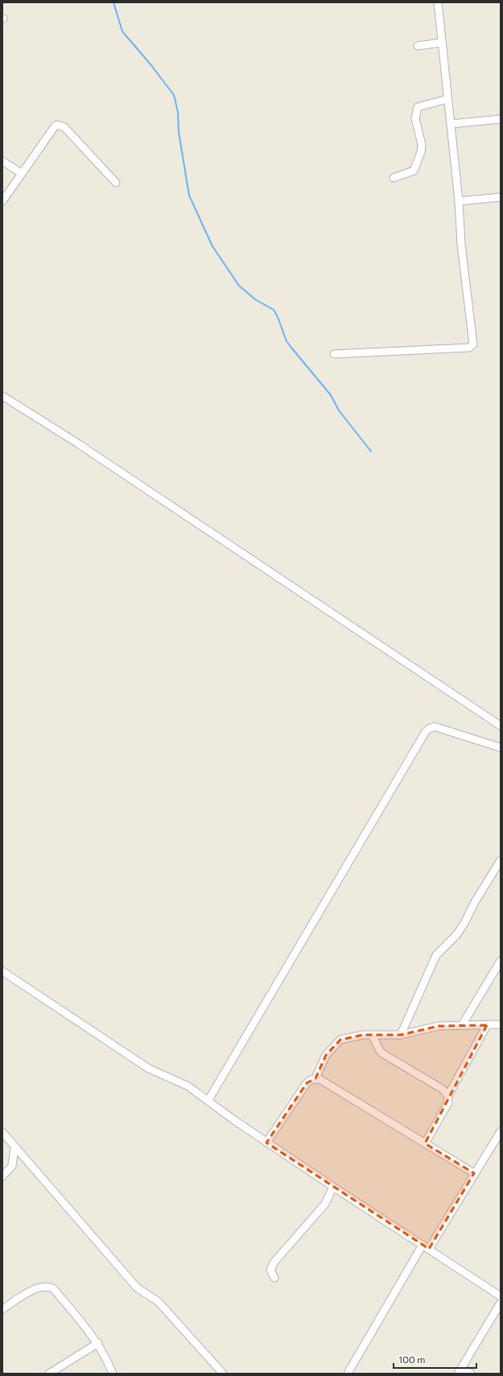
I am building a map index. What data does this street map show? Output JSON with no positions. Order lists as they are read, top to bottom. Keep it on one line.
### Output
{"scale_bar":"100 m"}
